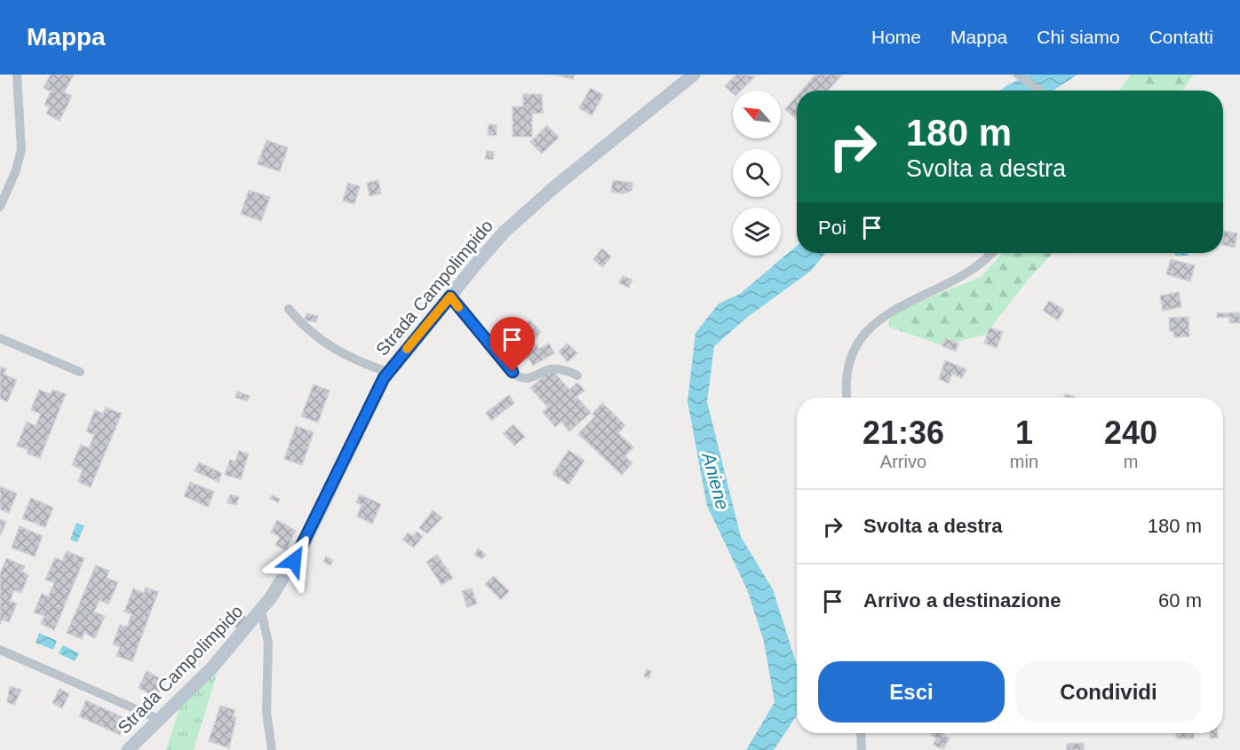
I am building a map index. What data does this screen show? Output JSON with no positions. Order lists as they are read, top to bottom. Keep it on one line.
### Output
{"streets":{"street":["Strada Campolimpido"]},"water":["Aniene"],"north":"top left","page":{"header":"Mappa","nav":["Home","Mappa","Chi siamo","Contatti"],"turn":["180 m","Svolta a destra"],"then":"Poi","eta":["21:36","Arrivo","1","min","240","m"],"list":[{"name":"Svolta a destra","value":"180 m"},{"name":"Arrivo a destinazione","value":"60 m"}],"buttons":["Esci","Condividi"]}}
